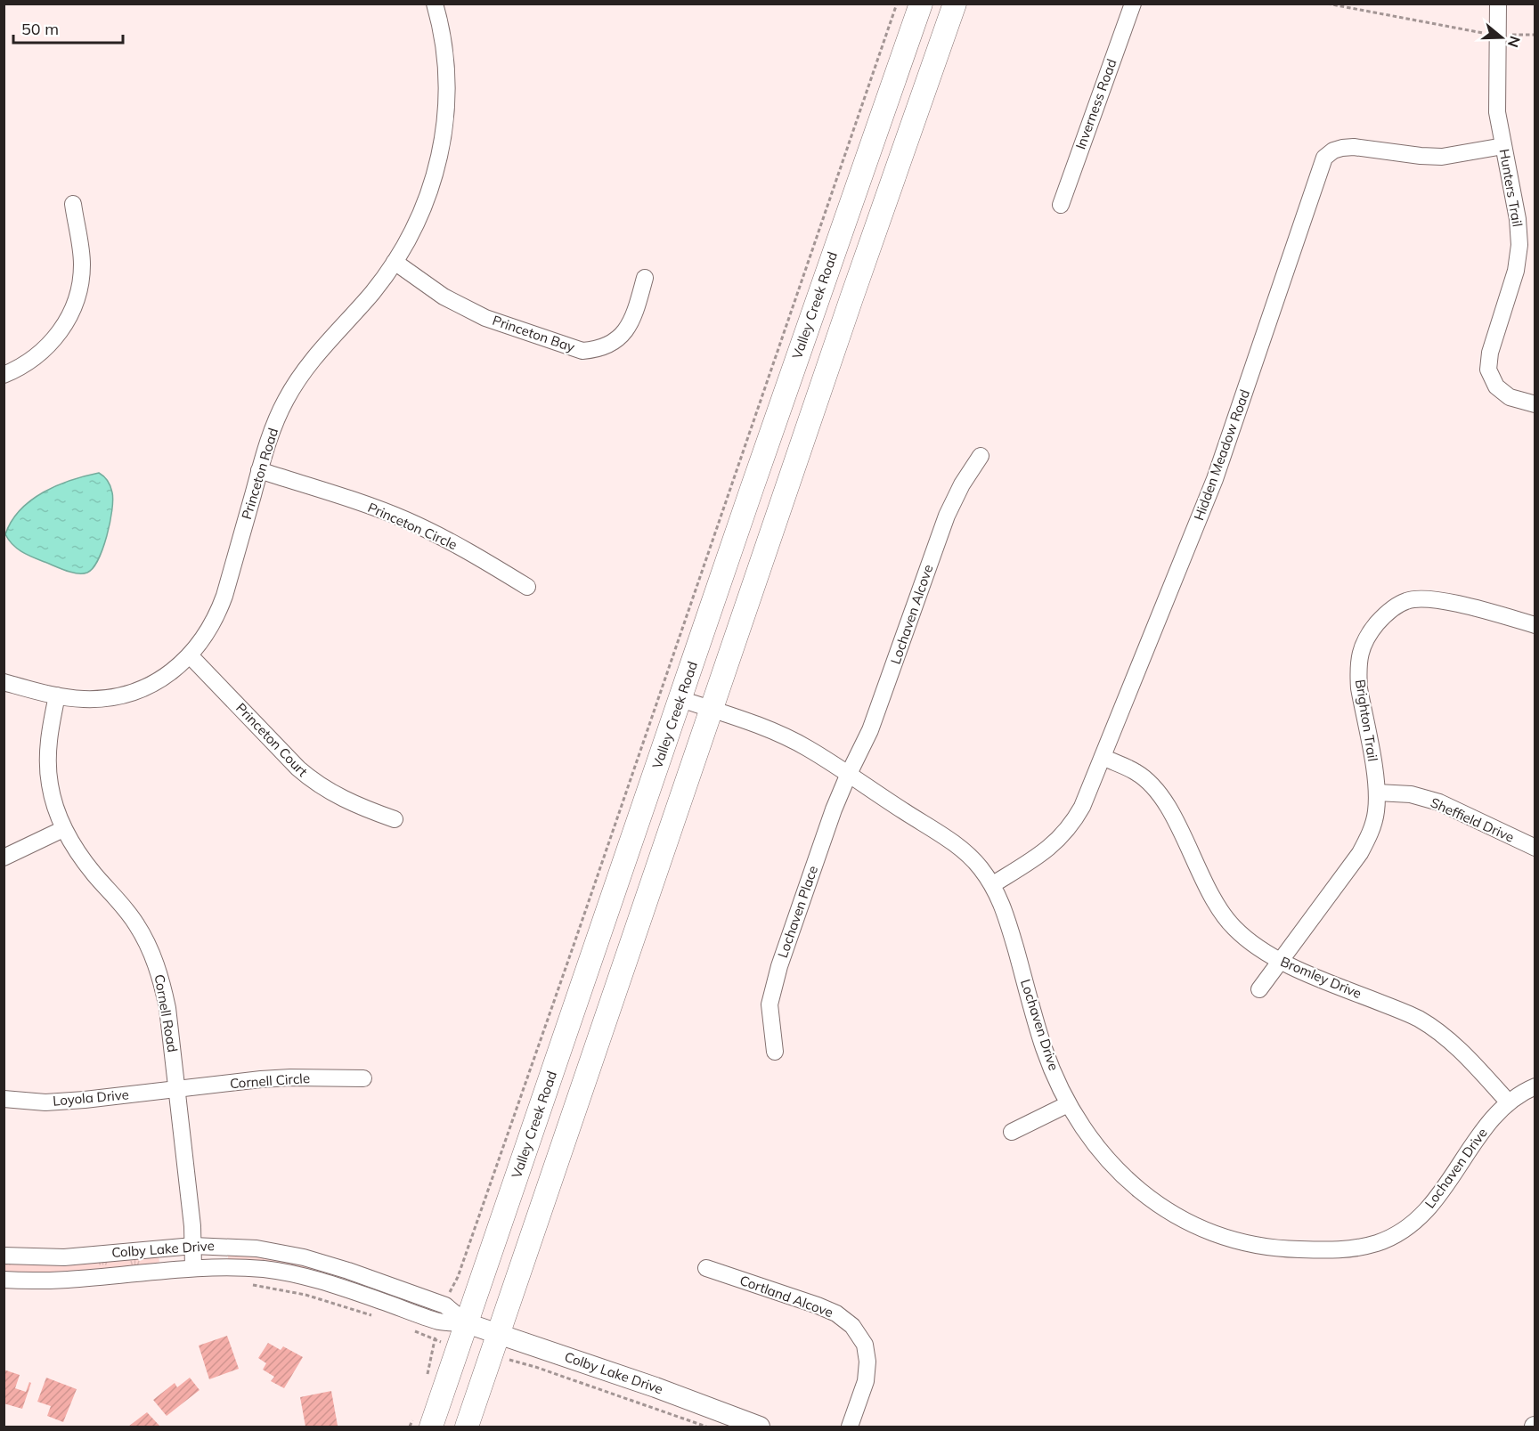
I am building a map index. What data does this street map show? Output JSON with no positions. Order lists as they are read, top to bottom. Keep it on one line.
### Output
{"streets":{"main road":["Valley Creek Road"],"street":["Inverness Road","Hunters Trail","Princeton Bay","Hidden Meadow Road","Princeton Road","Princeton Circle","Lochaven Alcove","Brighton Trail","Princeton Court","Sheffield Drive","Lochaven Place","Bromley Drive","Cornell Road","Lochaven Drive","Cornell Circle","Loyola Drive","Colby Lake Drive","Cortland Alcove"]},"crossings":[["Hunters Trail","Hidden Meadow Road"],["Valley Creek Road","Lochaven Drive"],["Valley Creek Road","Colby Lake Drive"],["Princeton Bay","Princeton Road"],["Hidden Meadow Road","Bromley Drive"],["Hidden Meadow Road","Lochaven Drive"],["Princeton Road","Princeton Circle"],["Princeton Road","Princeton Court"],["Princeton Road","Cornell Road"],["Lochaven Alcove","Lochaven Place"],["Lochaven Alcove","Lochaven Drive"],["Brighton Trail","Sheffield Drive"],["Brighton Trail","Bromley Drive"],["Lochaven Place","Lochaven Drive"],["Bromley Drive","Lochaven Drive"],["Cornell Road","Cornell Circle"],["Cornell Road","Loyola Drive"],["Cornell Road","Colby Lake Drive"],["Cornell Circle","Loyola Drive"]],"scale_bar":"50 m","north":"right"}
